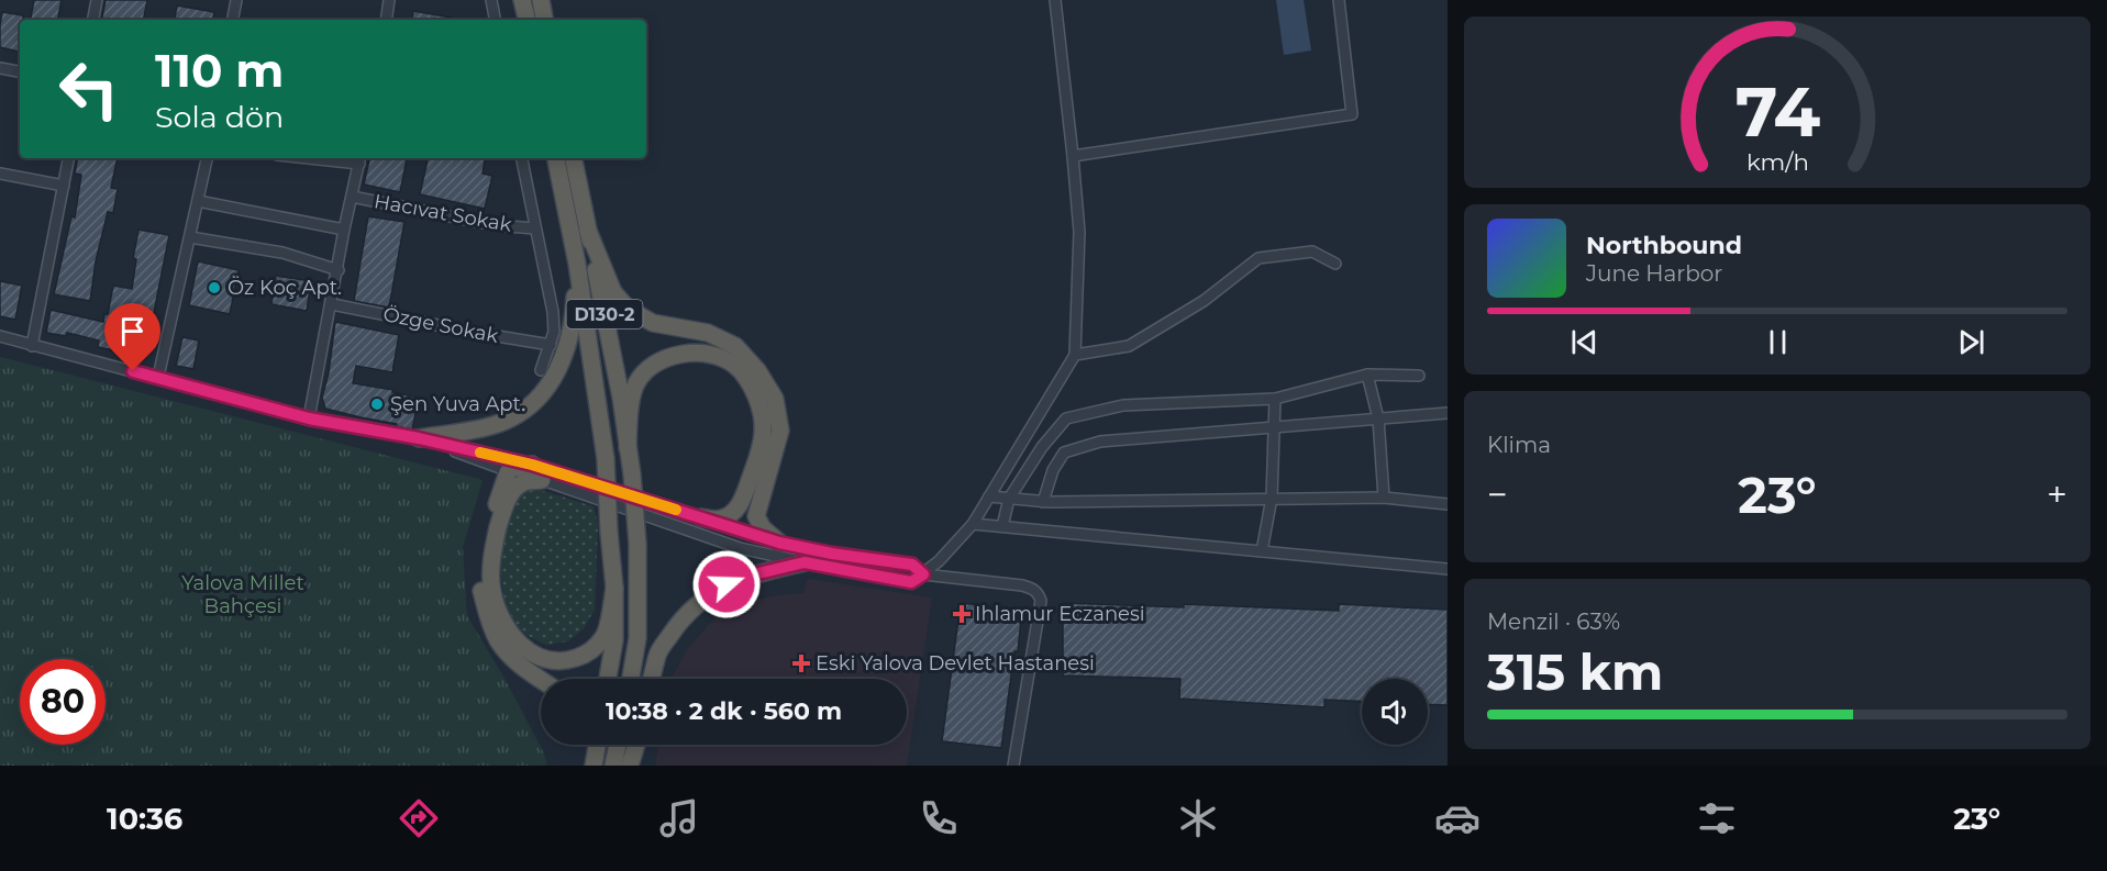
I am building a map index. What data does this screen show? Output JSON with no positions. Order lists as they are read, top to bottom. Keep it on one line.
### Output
{"streets":{"highway":["D130-2"],"street":["Hacıvat Sokak","Özge Sokak"]},"parks":["Yalova Millet Bahçesi"],"places":{"other":["Öz Koç Apt.","Şen Yuva Apt."],"health":["Ihlamur Eczanesi","Eski Yalova Devlet Hastanesi"]},"page":{"turn":["110 m","Sola dön"],"song":["Northbound","June Harbor"],"tile":["Klima",["Menzil · 63%","315 km"]],"heat":["−","23°","+"],"limit":"80","trip":"10:38 · 2 dk · 560 m","tabs":["10:36","23°"],"gauge":["74","km/h"]}}
